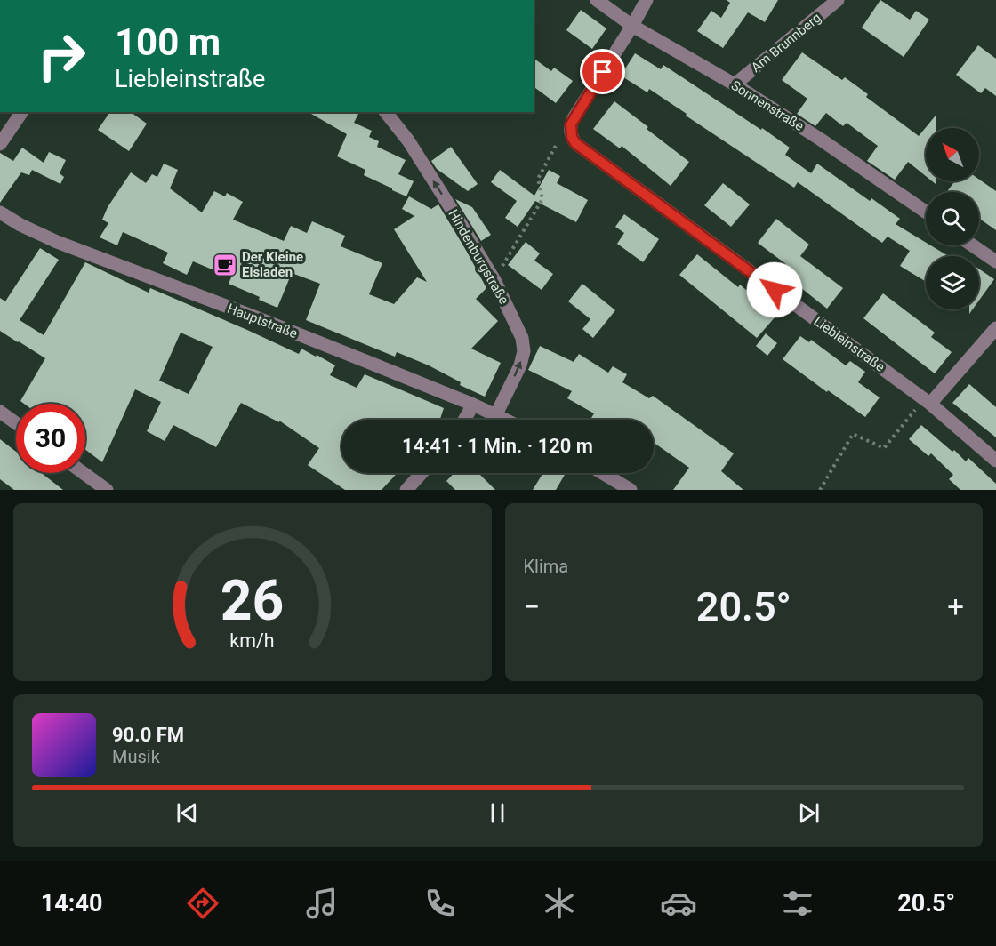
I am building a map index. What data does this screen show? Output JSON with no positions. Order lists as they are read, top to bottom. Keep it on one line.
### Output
{"streets":{"street":["Am Brunnberg","Sonnenstraße","Hindenburgstraße","Hauptstraße","Liebleinstraße"]},"crossings":[["Am Brunnberg","Sonnenstraße"],["Sonnenstraße","Liebleinstraße"],["Hindenburgstraße","Hauptstraße"]],"one_way":["Hindenburgstraße"],"places":{"cafe":["Der Kleine Eisladen"]},"north":"top left","page":{"turn":["100 m","Liebleinstraße"],"limit":"30","trip":"14:41 · 1 Min. · 120 m","tile":"Klima","heat":["−","20.5°","+"],"song":["90.0 FM","Musik"],"tabs":["14:40","20.5°"],"gauge":["26","km/h"]}}
